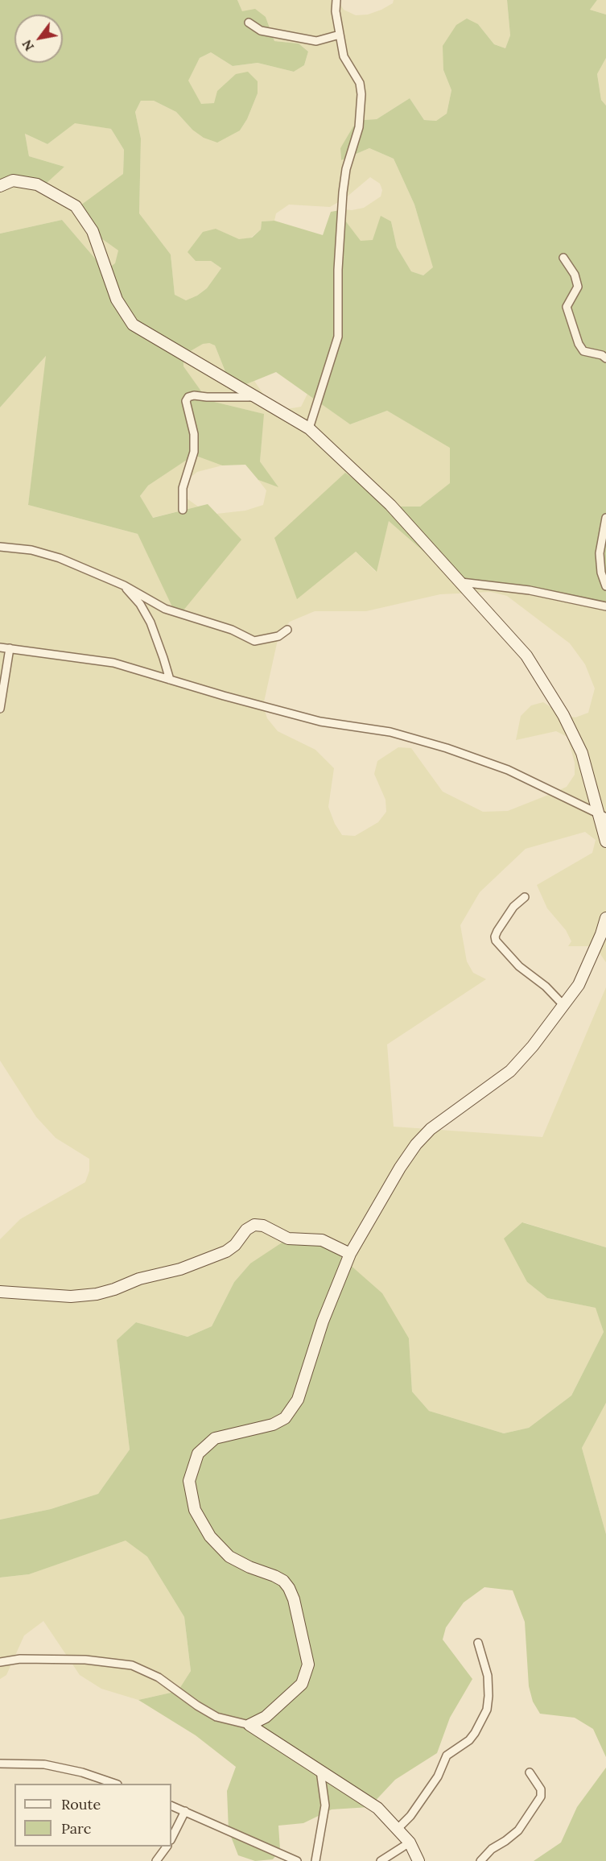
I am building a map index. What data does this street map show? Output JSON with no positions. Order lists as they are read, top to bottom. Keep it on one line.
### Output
{"legend":["Route","Parc"],"north":"bottom left"}
